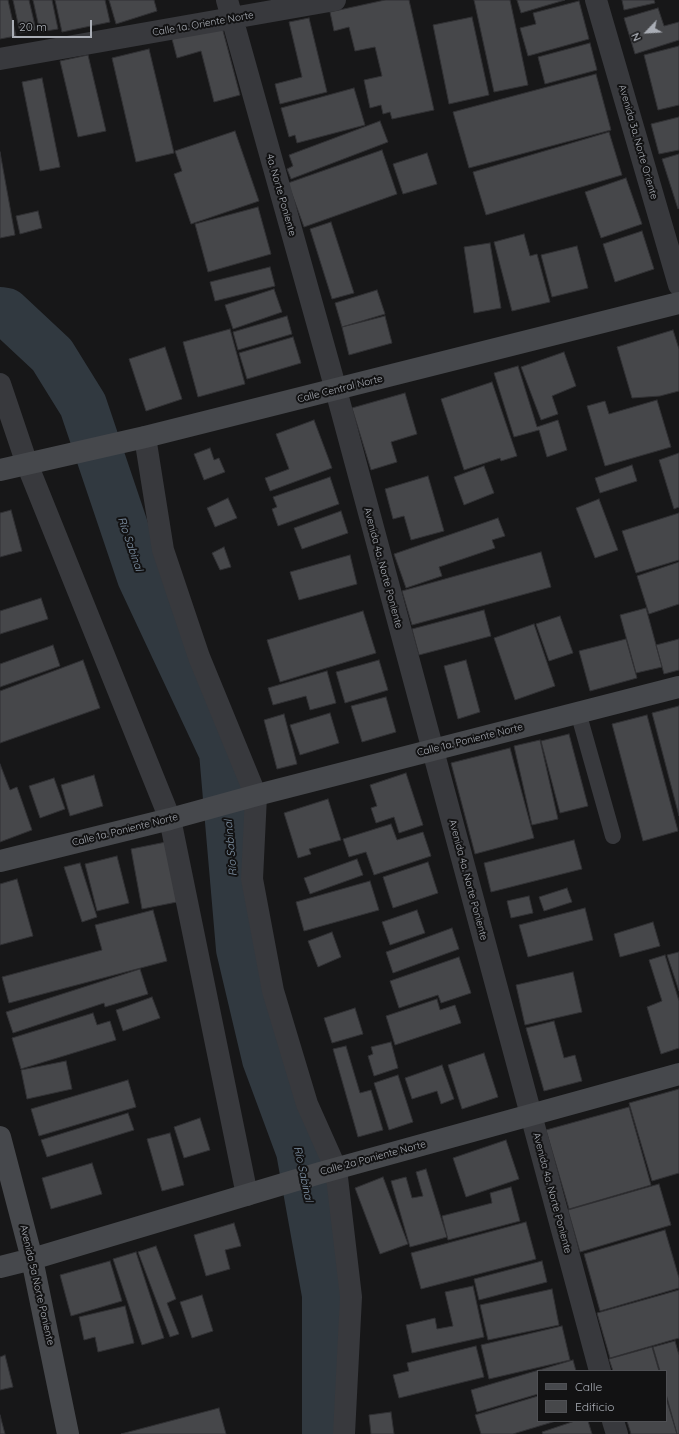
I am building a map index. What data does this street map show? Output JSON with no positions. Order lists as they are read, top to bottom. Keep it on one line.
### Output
{"streets":{"main road":["Calle Central Norte","Calle 1a. Poniente Norte","Calle 2a Poniente Norte","Avenida 5a Norte Poniente"],"street":["Calle 1a. Oriente Norte","Avenida 3a. Norte Oriente","4a. Norte Poniente","Avenida 4a. Norte Poniente"]},"crossings":[["Calle 1a. Oriente Norte","4a. Norte Poniente"],["4a. Norte Poniente","Calle Central Norte"],["4a. Norte Poniente","Avenida 4a. Norte Poniente"],["Calle Central Norte","Avenida 4a. Norte Poniente"],["Avenida 4a. Norte Poniente","Calle 1a. Poniente Norte"],["Avenida 4a. Norte Poniente","Calle 2a Poniente Norte"],["Calle 2a Poniente Norte","Avenida 5a Norte Poniente"]],"water":["Río Sabinal"],"legend":["Calle","Edificio"],"scale_bar":"20 m","north":"bottom left"}
